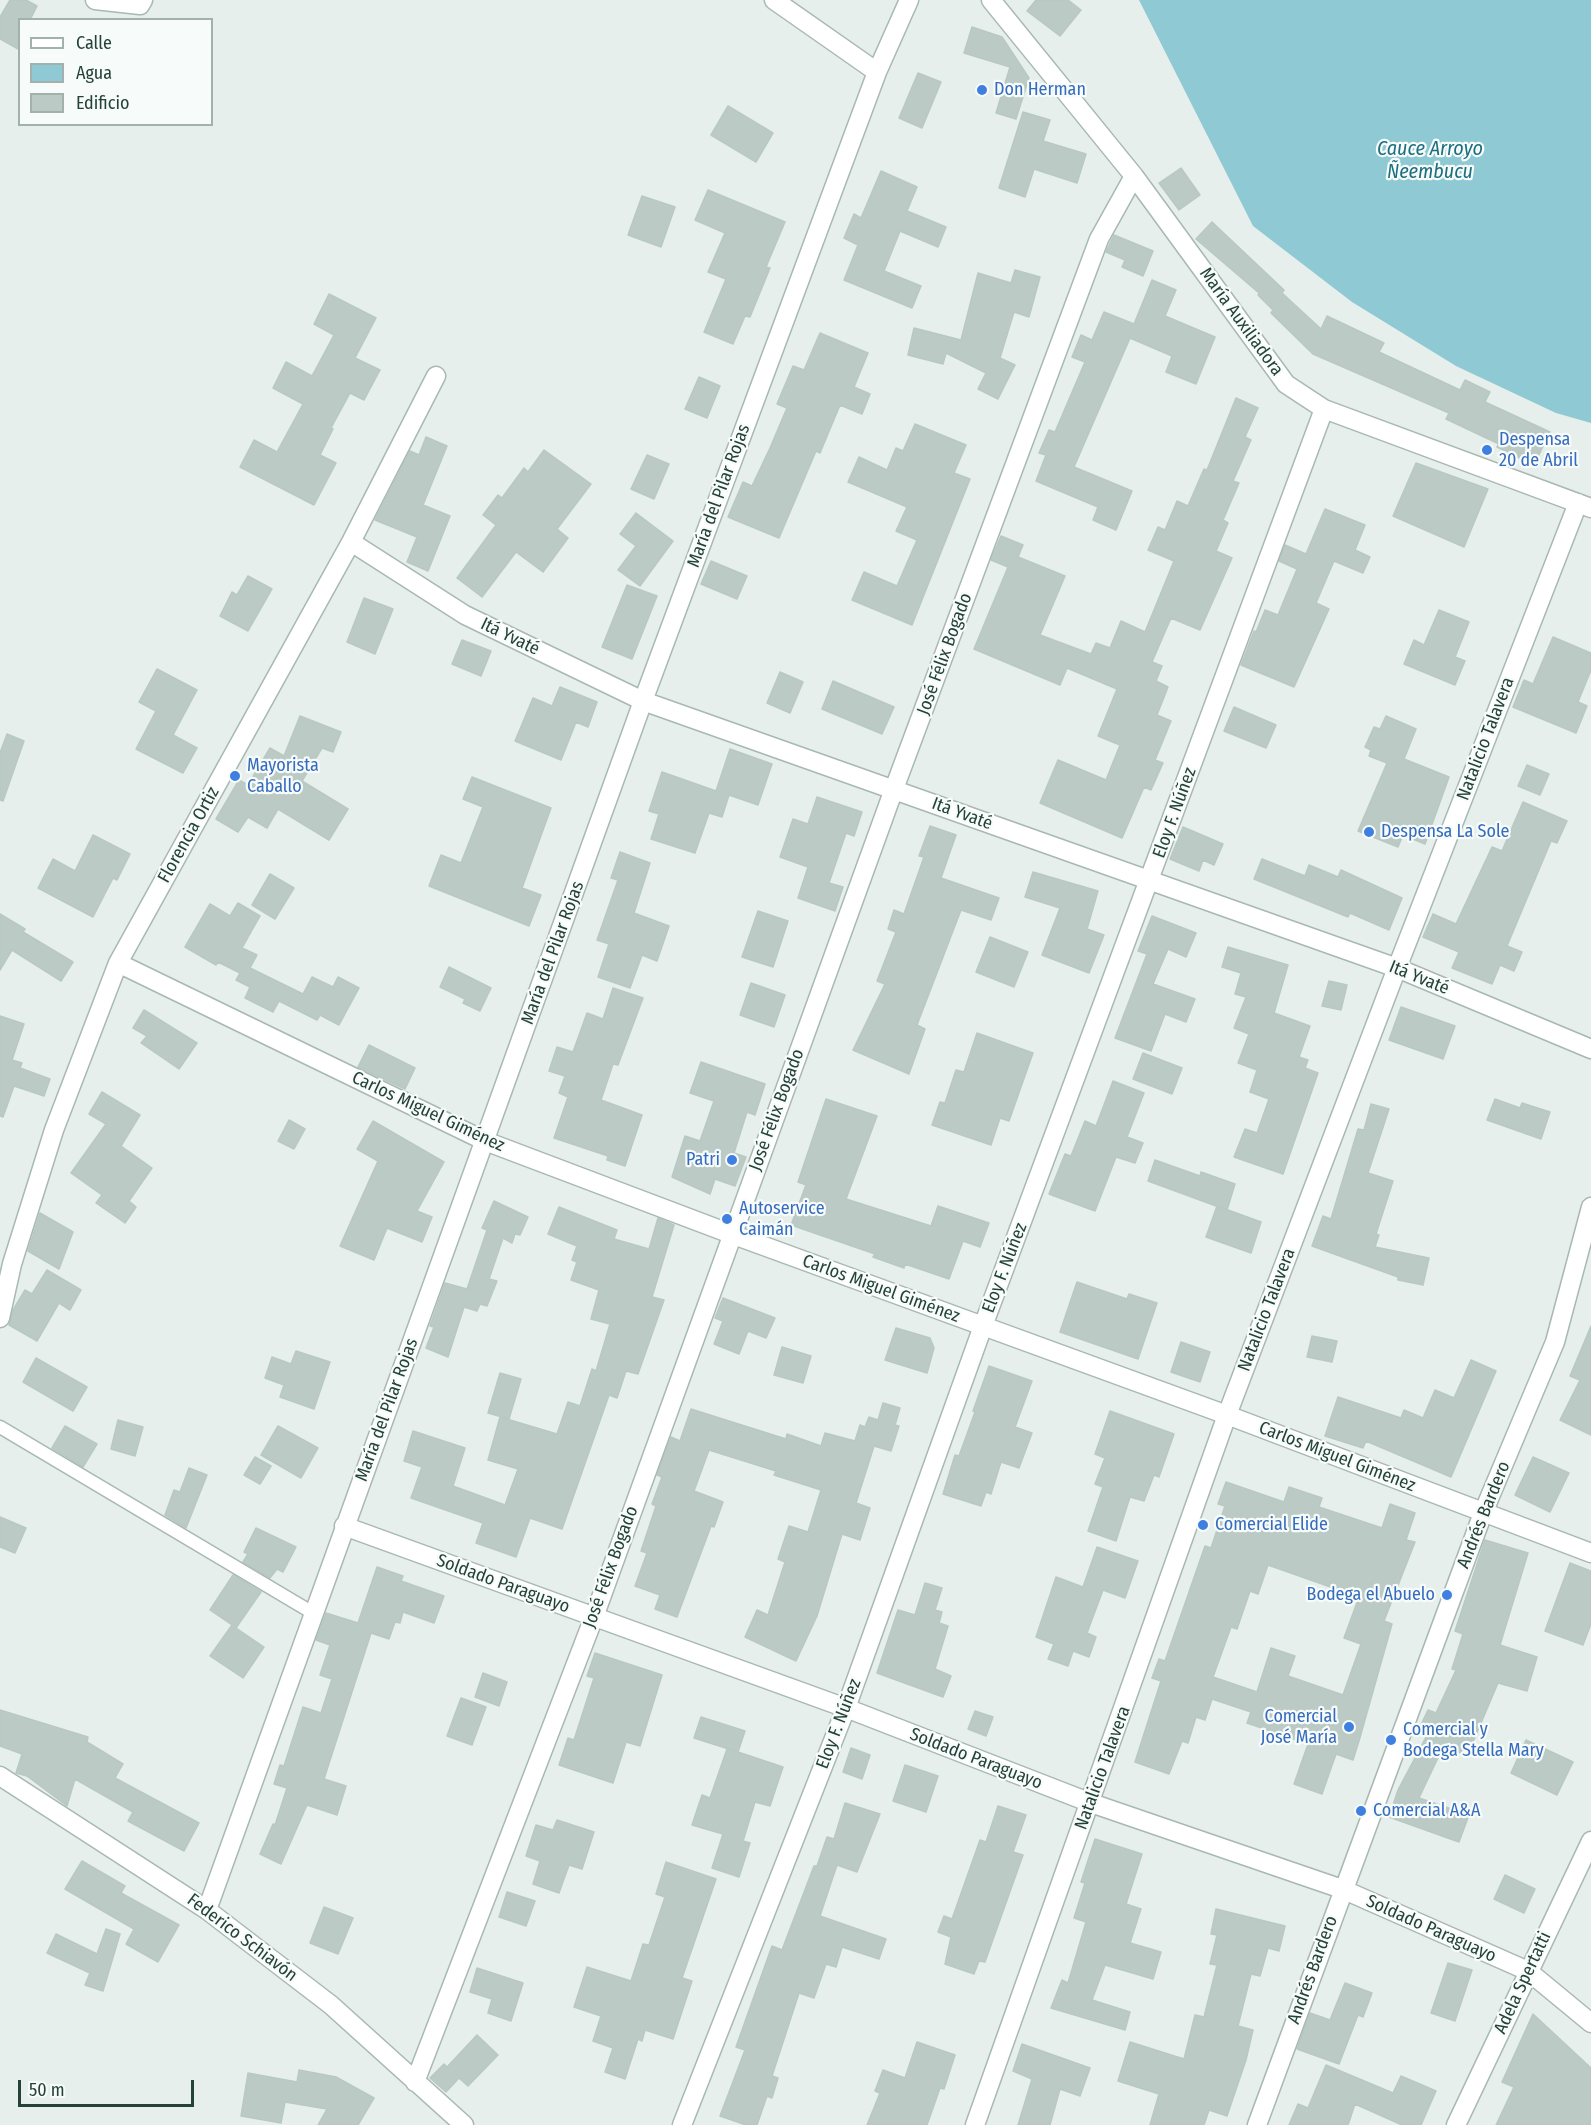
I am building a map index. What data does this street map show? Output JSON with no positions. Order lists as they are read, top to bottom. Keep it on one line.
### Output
{"streets":{"street":["María Auxiliadora","María del Pilar Rojas","Itá Yvaté","José Félix Bogado","Natalicio Talavera","Eloy F. Núñez","Florencia Ortiz","Carlos Miguel Giménez","Andrés Bardero","Soldado Paraguayo","Federico Schiavón","Adela Spertatti"]},"crossings":[["María Auxiliadora","José Félix Bogado"],["María Auxiliadora","Natalicio Talavera"],["María Auxiliadora","Eloy F. Núñez"],["María del Pilar Rojas","Itá Yvaté"],["María del Pilar Rojas","Carlos Miguel Giménez"],["María del Pilar Rojas","Soldado Paraguayo"],["María del Pilar Rojas","Federico Schiavón"],["Itá Yvaté","José Félix Bogado"],["Itá Yvaté","Natalicio Talavera"],["Itá Yvaté","Eloy F. Núñez"],["Itá Yvaté","Florencia Ortiz"],["José Félix Bogado","Carlos Miguel Giménez"],["José Félix Bogado","Soldado Paraguayo"],["José Félix Bogado","Federico Schiavón"],["Natalicio Talavera","Carlos Miguel Giménez"],["Natalicio Talavera","Soldado Paraguayo"],["Eloy F. Núñez","Carlos Miguel Giménez"],["Eloy F. Núñez","Soldado Paraguayo"],["Florencia Ortiz","Carlos Miguel Giménez"],["Carlos Miguel Giménez","Andrés Bardero"],["Andrés Bardero","Soldado Paraguayo"],["Soldado Paraguayo","Adela Spertatti"]],"water":["Cauce Arroyo Ñeembucu"],"places":["Don Herman","Despensa 20 de Abril","Mayorista Caballo","Despensa La Sole","Patri","Autoservice Caimán","Comercial Elide","Bodega el Abuelo","Comercial José María","Comercial y Bodega Stella Mary","Comercial A&A"],"legend":["Calle","Agua","Edificio"],"scale_bar":"50 m"}
